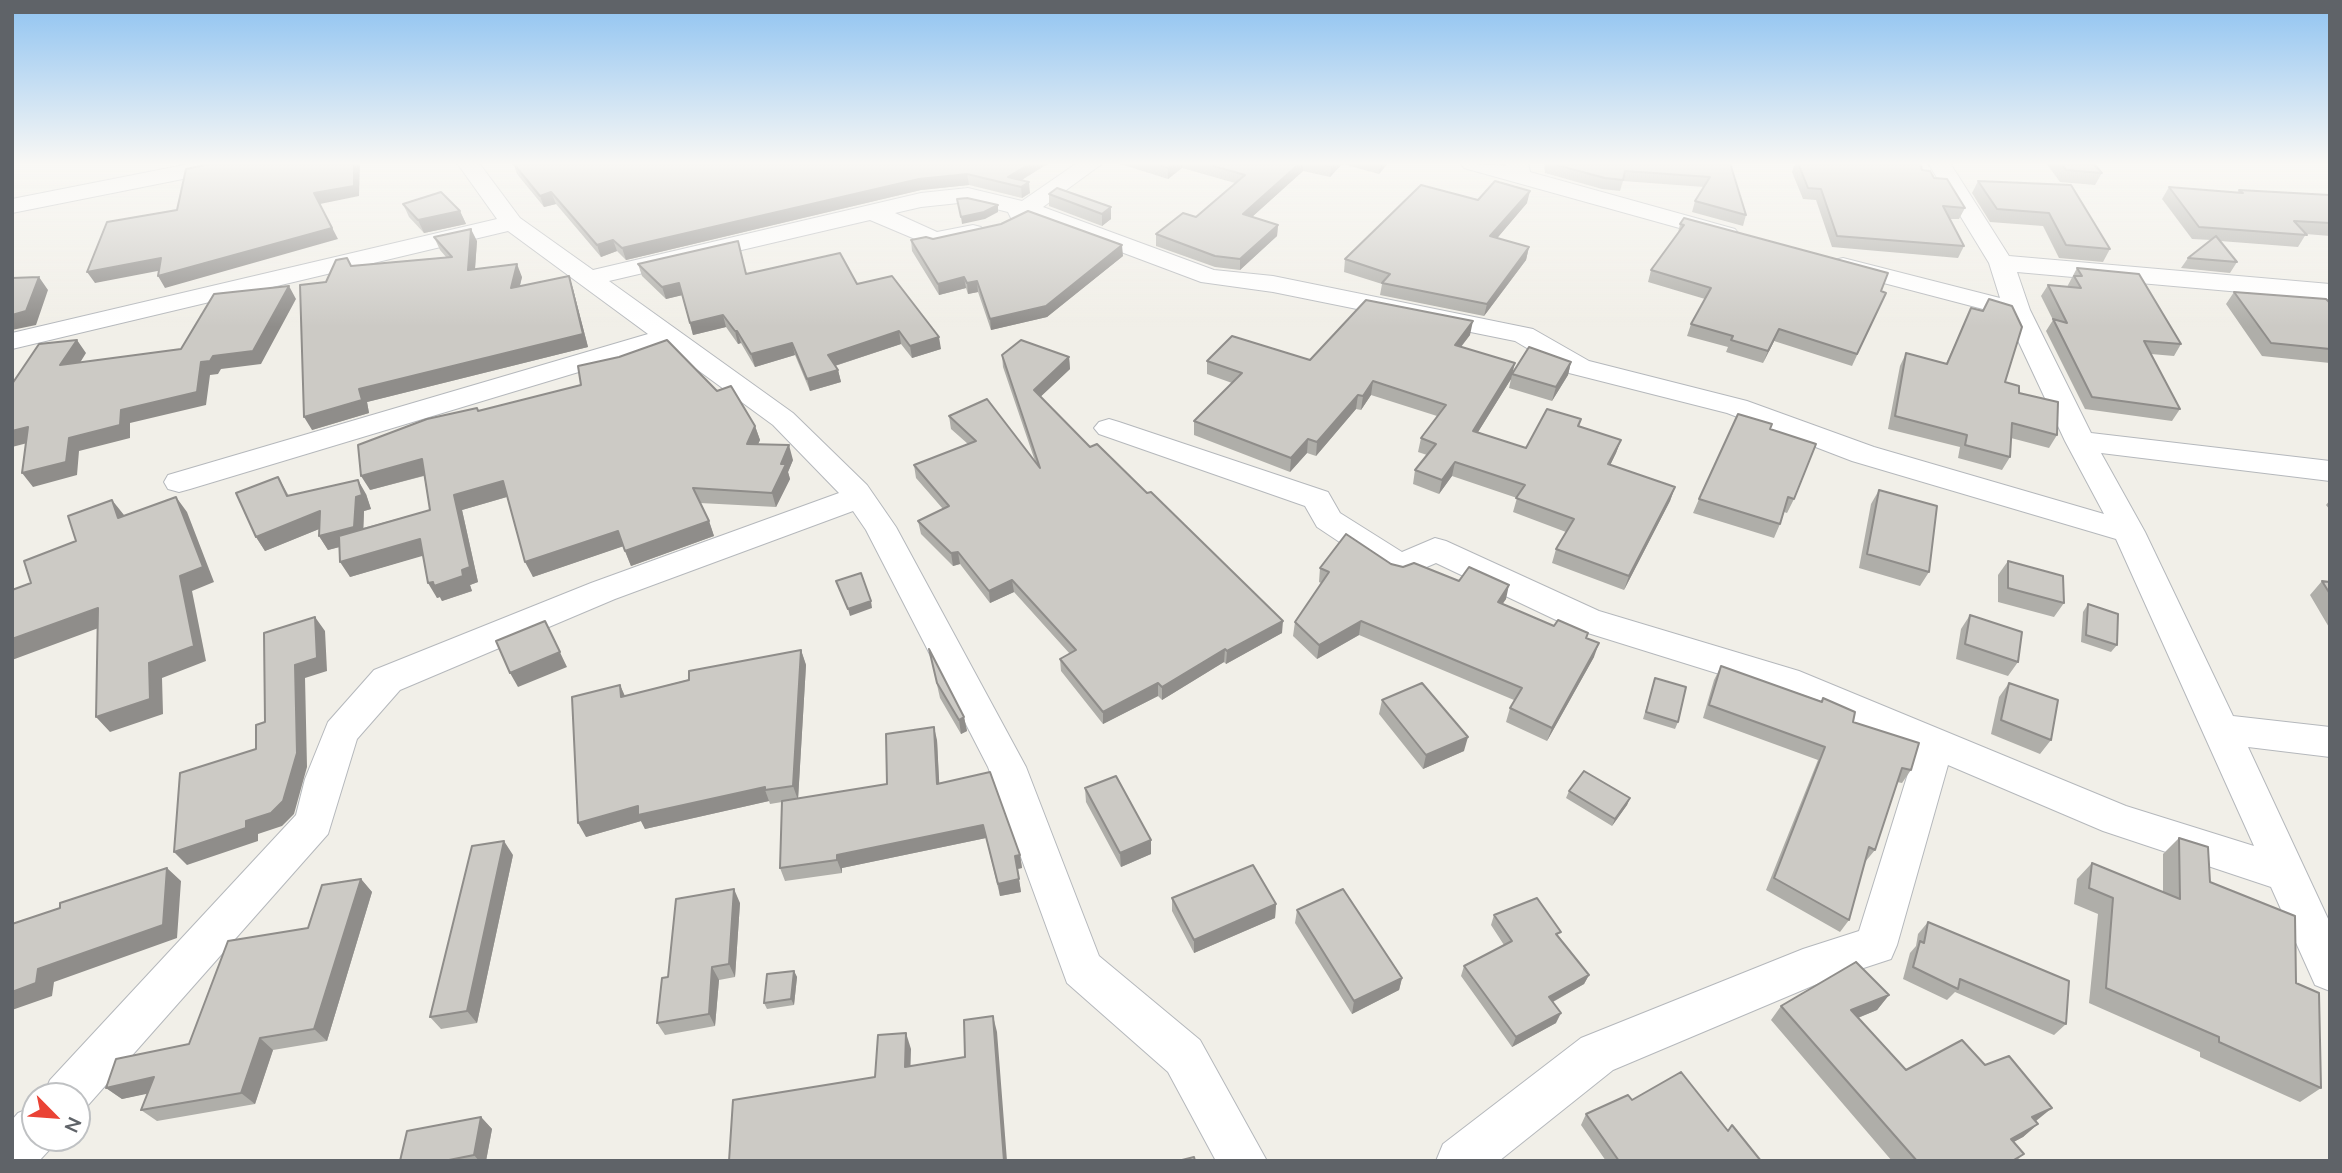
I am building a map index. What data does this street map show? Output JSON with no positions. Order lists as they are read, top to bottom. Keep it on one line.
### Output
{"north":"bottom right"}
